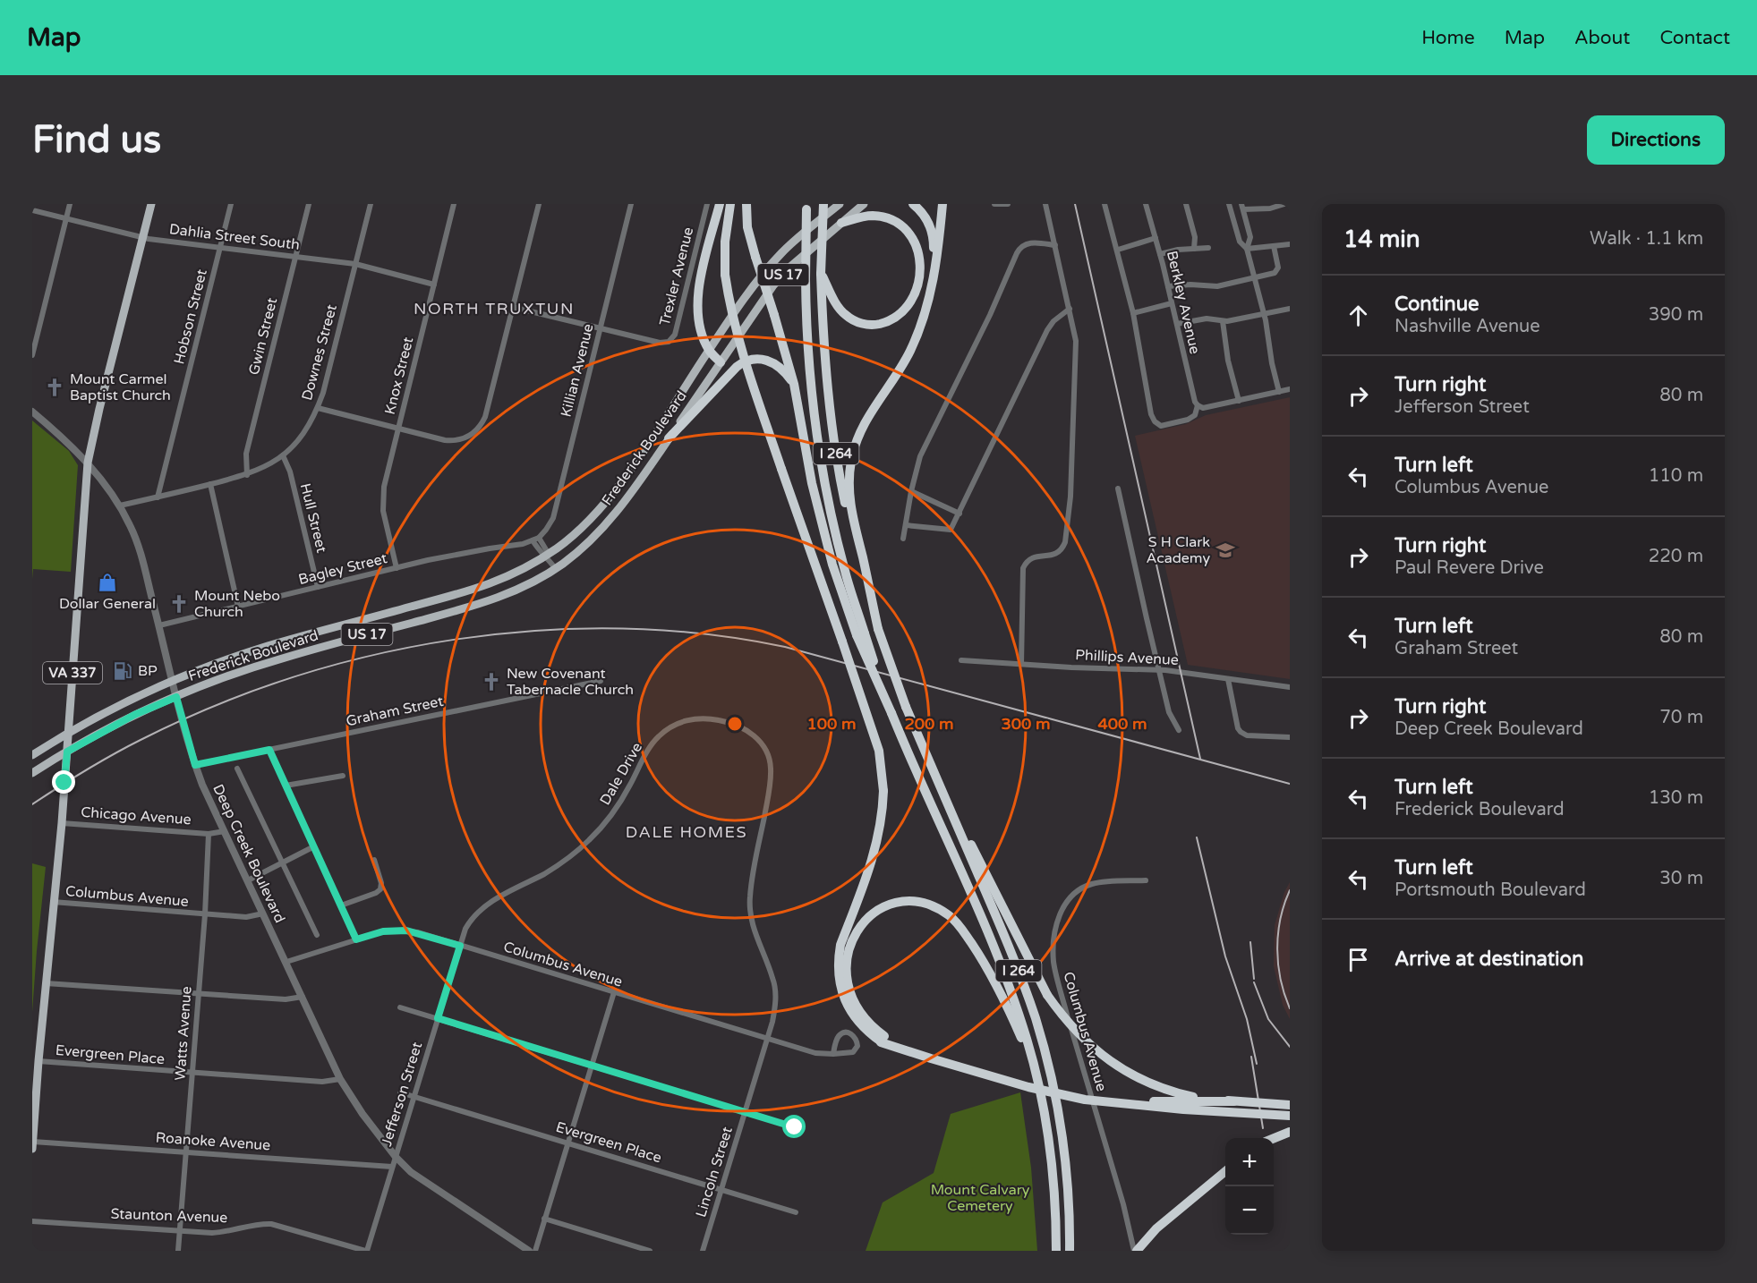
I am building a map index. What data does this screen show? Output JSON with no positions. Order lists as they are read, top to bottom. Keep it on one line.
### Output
{"streets":{"highway":["I 264"],"main road":["US 17","Frederick Boulevard","VA 337"],"street":["Dahlia Street South","Trexler Avenue","Berkley Avenue","Hobson Street","Gwin Street","Downes Street","Killian Avenue","Knox Street","Hull Street","Bagley Street","Phillips Avenue","Graham Street","Dale Drive","Chicago Avenue","Deep Creek Boulevard","Columbus Avenue","Watts Avenue","Evergreen Place","Jefferson Street","Roanoke Avenue","Lincoln Street","Staunton Avenue"]},"crossings":[["Dahlia Street South","Hobson Street"],["Dahlia Street South","Gwin Street"],["Dahlia Street South","Downes Street"],["Dahlia Street South","Knox Street"],["Dahlia Street South","VA 337"],["Trexler Avenue","Killian Avenue"],["Hobson Street","Downes Street"],["Gwin Street","Downes Street"],["Downes Street","Hull Street"],["Downes Street","Deep Creek Boulevard"],["Killian Avenue","Bagley Street"],["Knox Street","Bagley Street"],["Frederick Boulevard","VA 337"],["Frederick Boulevard","Deep Creek Boulevard"],["Hull Street","Bagley Street"],["Bagley Street","Deep Creek Boulevard"],["VA 337","Chicago Avenue"],["VA 337","Deep Creek Boulevard"],["VA 337","Columbus Avenue"],["VA 337","Evergreen Place"],["VA 337","Roanoke Avenue"],["Graham Street","Deep Creek Boulevard"],["Dale Drive","Columbus Avenue"],["Dale Drive","Jefferson Street"],["Dale Drive","Lincoln Street"],["Chicago Avenue","Watts Avenue"],["Deep Creek Boulevard","Columbus Avenue"],["Deep Creek Boulevard","Evergreen Place"],["Deep Creek Boulevard","Jefferson Street"],["Columbus Avenue","Watts Avenue"],["Columbus Avenue","Jefferson Street"],["Columbus Avenue","Lincoln Street"],["Watts Avenue","Evergreen Place"],["Watts Avenue","Roanoke Avenue"],["Watts Avenue","Staunton Avenue"],["Evergreen Place","Jefferson Street"],["Evergreen Place","Lincoln Street"],["Jefferson Street","Roanoke Avenue"],["Jefferson Street","Staunton Avenue"]],"districts":["NORTH TRUXTUN","DALE HOMES"],"parks":["Mount Calvary Cemetery"],"places":{"church":["Mount Carmel Baptist Church","Mount Nebo Church","New Covenant Tabernacle Church"],"school or university":["S H Clark Academy"],"shop":["Dollar General"],"fuel station":["BP"]},"page":{"header":"Map","nav":["Home","Map","About","Contact"],"buttons":"Directions","title":"Find us","heading":["14 min","Walk · 1.1 km"],"list":[["Continue","Nashville Avenue","390 m"],["Turn right","Jefferson Street","80 m"],["Turn left","Columbus Avenue","110 m"],["Turn right","Paul Revere Drive","220 m"],["Turn left","Graham Street","80 m"],["Turn right","Deep Creek Boulevard","70 m"],["Turn left","Frederick Boulevard","130 m"],["Turn left","Portsmouth Boulevard","30 m"],"Arrive at destination"],"map_buttons":["+","−"]},"rings":["100 m","200 m","300 m","400 m"]}
